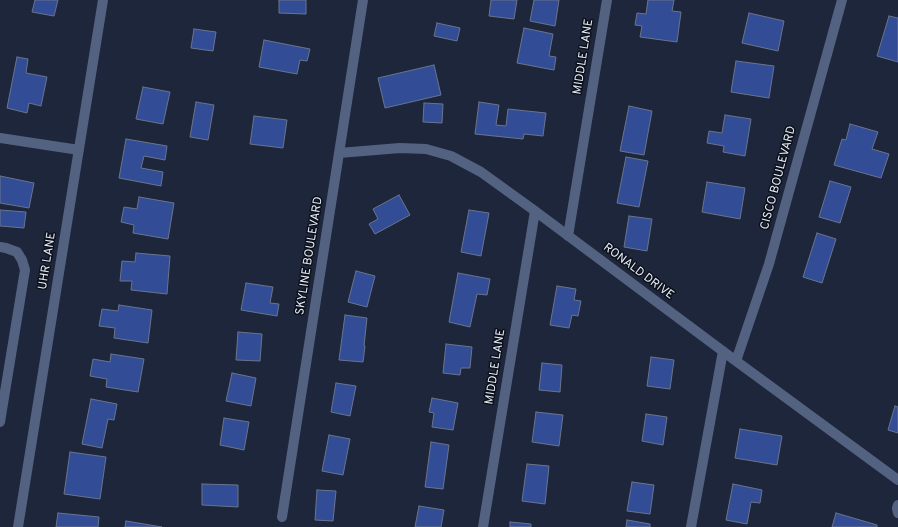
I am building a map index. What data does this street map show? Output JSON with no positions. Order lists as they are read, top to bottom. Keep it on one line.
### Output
{"streets":{"street":["MIDDLE LANE","CISCO BOULEVARD","SKYLINE BOULEVARD","UHR LANE","RONALD DRIVE"]},"crossings":[["MIDDLE LANE","RONALD DRIVE"],["CISCO BOULEVARD","RONALD DRIVE"],["SKYLINE BOULEVARD","RONALD DRIVE"]]}
